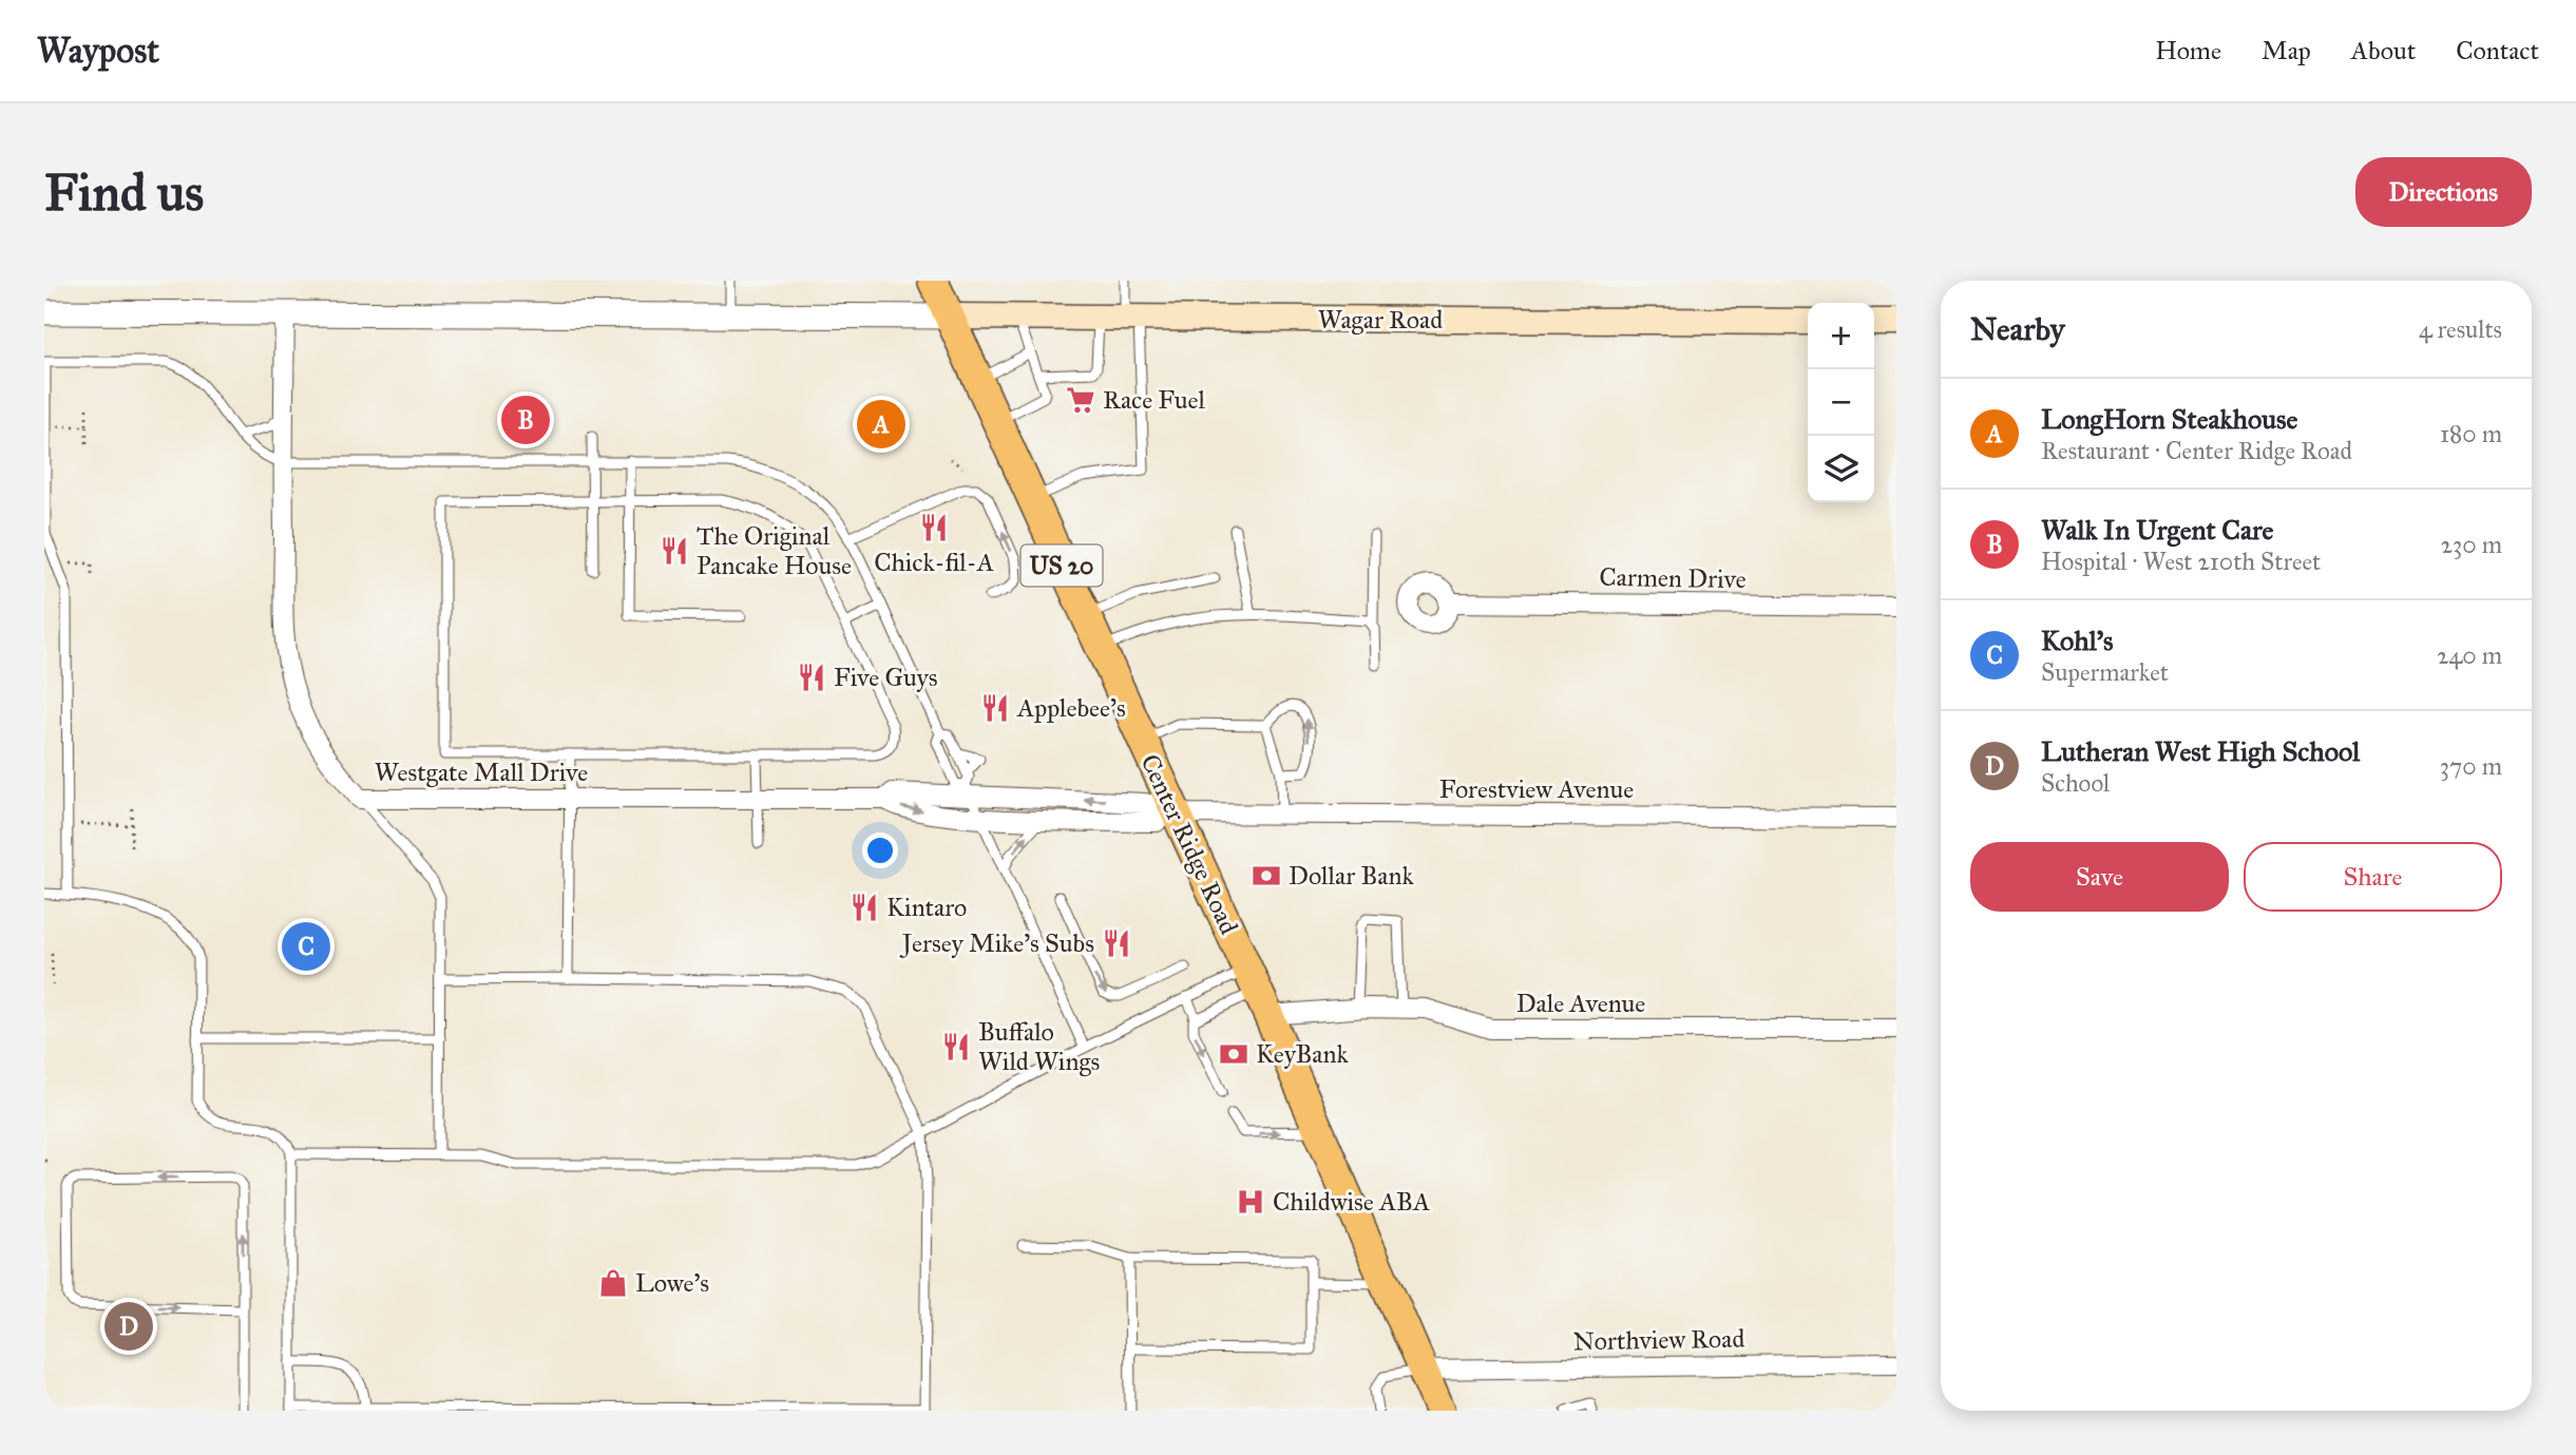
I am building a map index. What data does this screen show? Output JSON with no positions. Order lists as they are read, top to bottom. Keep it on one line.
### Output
{"streets":{"main road":["Wagar Road","US 20","Center Ridge Road"],"street":["Carmen Drive","Westgate Mall Drive","Forestview Avenue","Dale Avenue","Northview Road"]},"crossings":[["Wagar Road","Center Ridge Road"],["Westgate Mall Drive","Forestview Avenue"],["Westgate Mall Drive","Center Ridge Road"],["Forestview Avenue","Center Ridge Road"],["Center Ridge Road","Dale Avenue"],["Center Ridge Road","Northview Road"]],"places":{"supermarket":["Race Fuel"],"restaurant":["Chick-fil-A","The Original Pancake House","Five Guys","Applebee's","Kintaro","Jersey Mike's Subs","Buffalo Wild Wings"],"bank":["Dollar Bank","KeyBank"],"hospital":["Childwise ABA"],"shop":["Lowe's"]},"page":{"header":"Waypost","nav":["Home","Map","About","Contact"],"buttons":["Directions",["Save","Share"]],"title":"Find us","heading":["Nearby","4 results"],"map_buttons":["+","−"],"list":[{"mark":"A","name":"LongHorn Steakhouse","note":"Restaurant · Center Ridge Road","value":"180 m"},{"mark":"B","name":"Walk In Urgent Care","note":"Hospital · West 210th Street","value":"230 m"},{"mark":"C","name":"Kohl's","note":"Supermarket","value":"240 m"},{"mark":"D","name":"Lutheran West High School","note":"School","value":"370 m"}],"pins":["B","A","C","D"]}}
